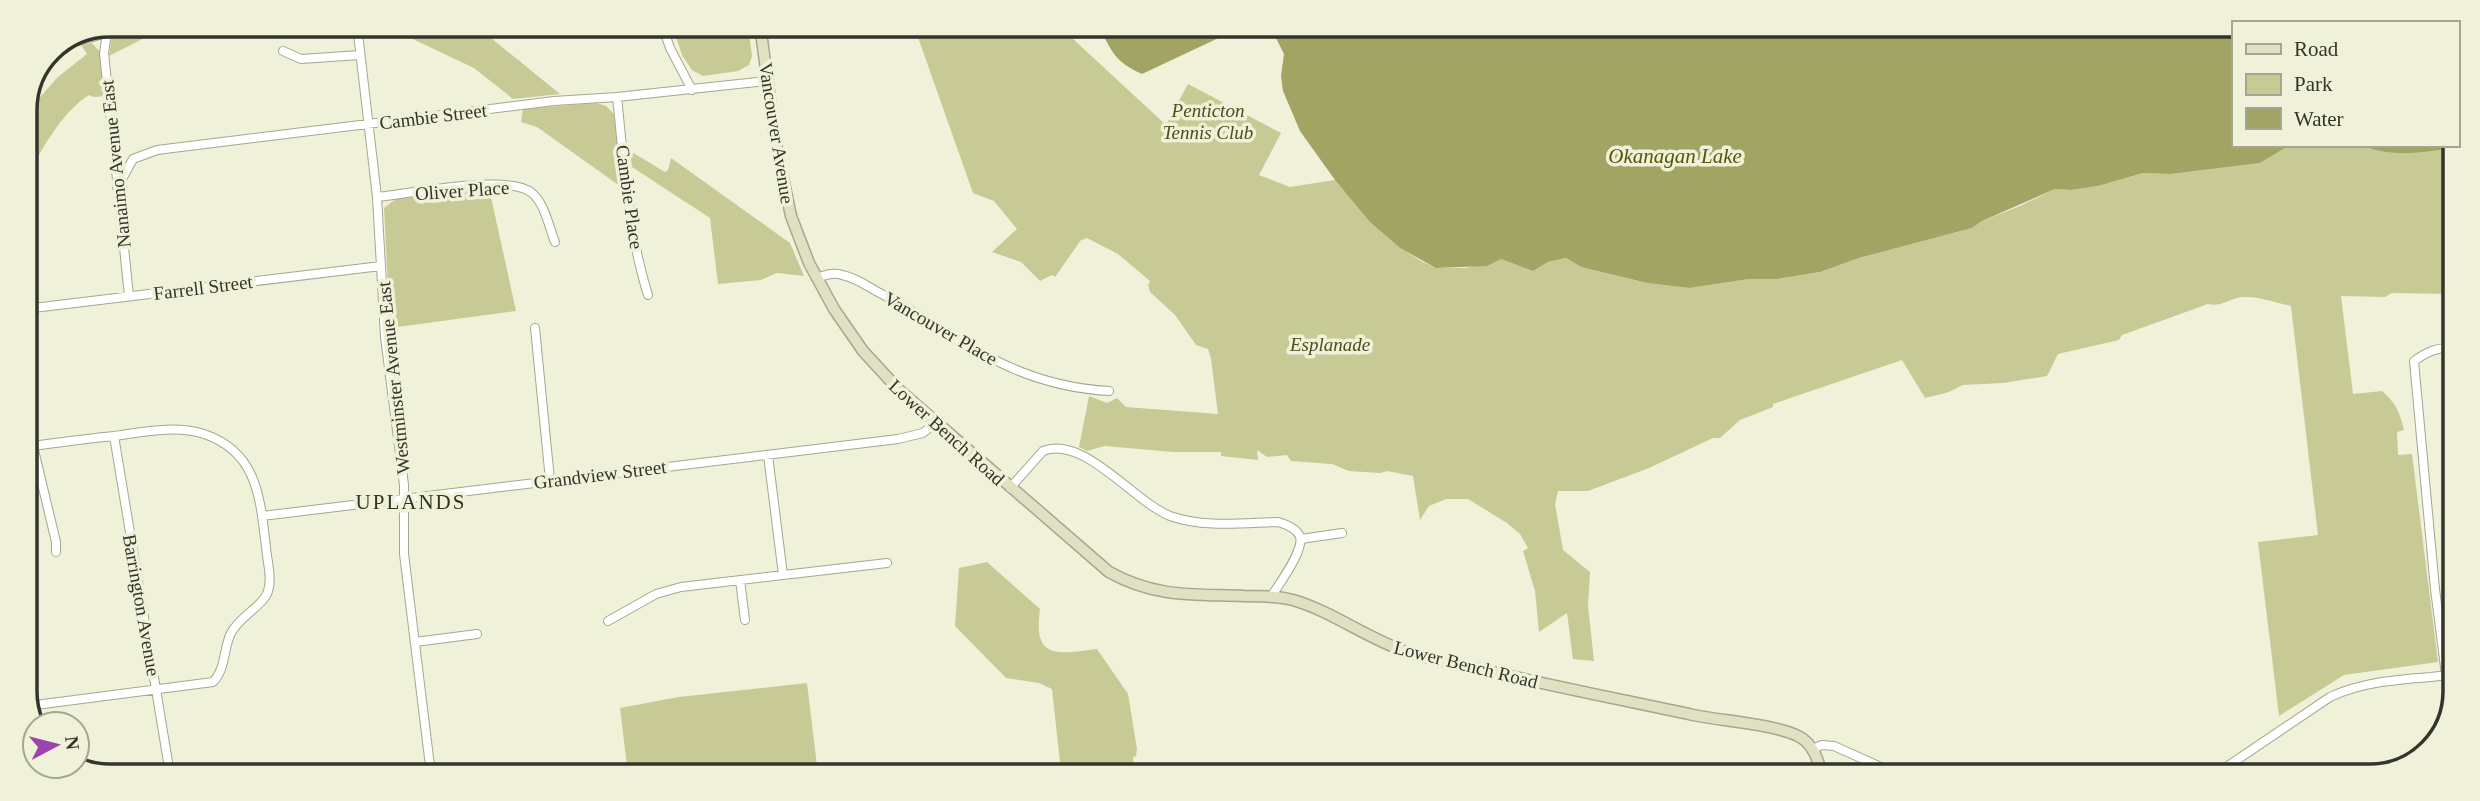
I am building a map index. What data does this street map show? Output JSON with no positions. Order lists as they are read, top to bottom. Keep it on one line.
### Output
{"streets":{"street":["Cambie Street","Vancouver Avenue","Nanaimo Avenue East","Oliver Place","Cambie Place","Farrell Street","Vancouver Place","Westminster Avenue East","Lower Bench Road","Grandview Street","Barrington Avenue"]},"crossings":[["Cambie Street","Vancouver Avenue"],["Cambie Street","Nanaimo Avenue East"],["Cambie Street","Cambie Place"],["Cambie Street","Westminster Avenue East"],["Vancouver Avenue","Vancouver Place"],["Vancouver Avenue","Lower Bench Road"],["Nanaimo Avenue East","Farrell Street"],["Oliver Place","Westminster Avenue East"],["Farrell Street","Westminster Avenue East"],["Vancouver Place","Lower Bench Road"],["Westminster Avenue East","Grandview Street"],["Lower Bench Road","Grandview Street"]],"districts":["UPLANDS"],"water":["Okanagan Lake"],"parks":["Penticton Tennis Club","Esplanade"],"legend":["Road","Park","Water"],"north":"right"}
